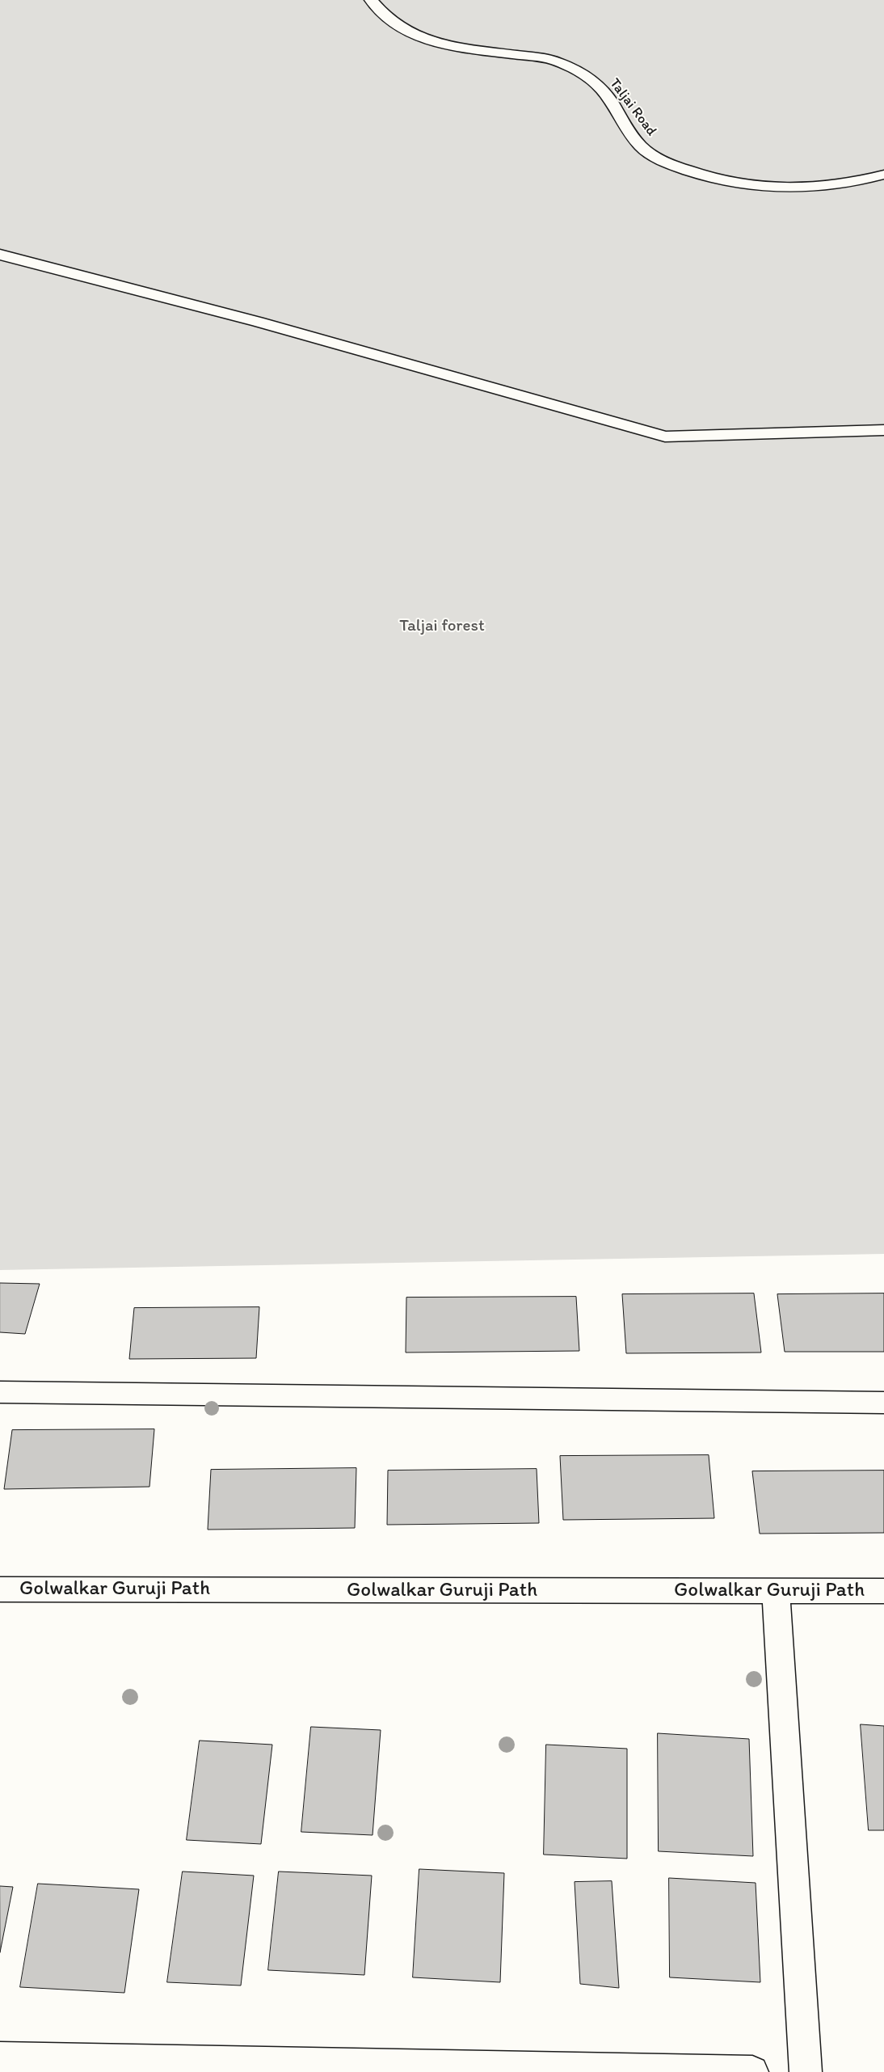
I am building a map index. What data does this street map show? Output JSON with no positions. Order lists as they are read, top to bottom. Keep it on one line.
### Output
{"streets":{"street":["Taljai Road","Golwalkar Guruji Path"]},"parks":["Taljai forest"]}
